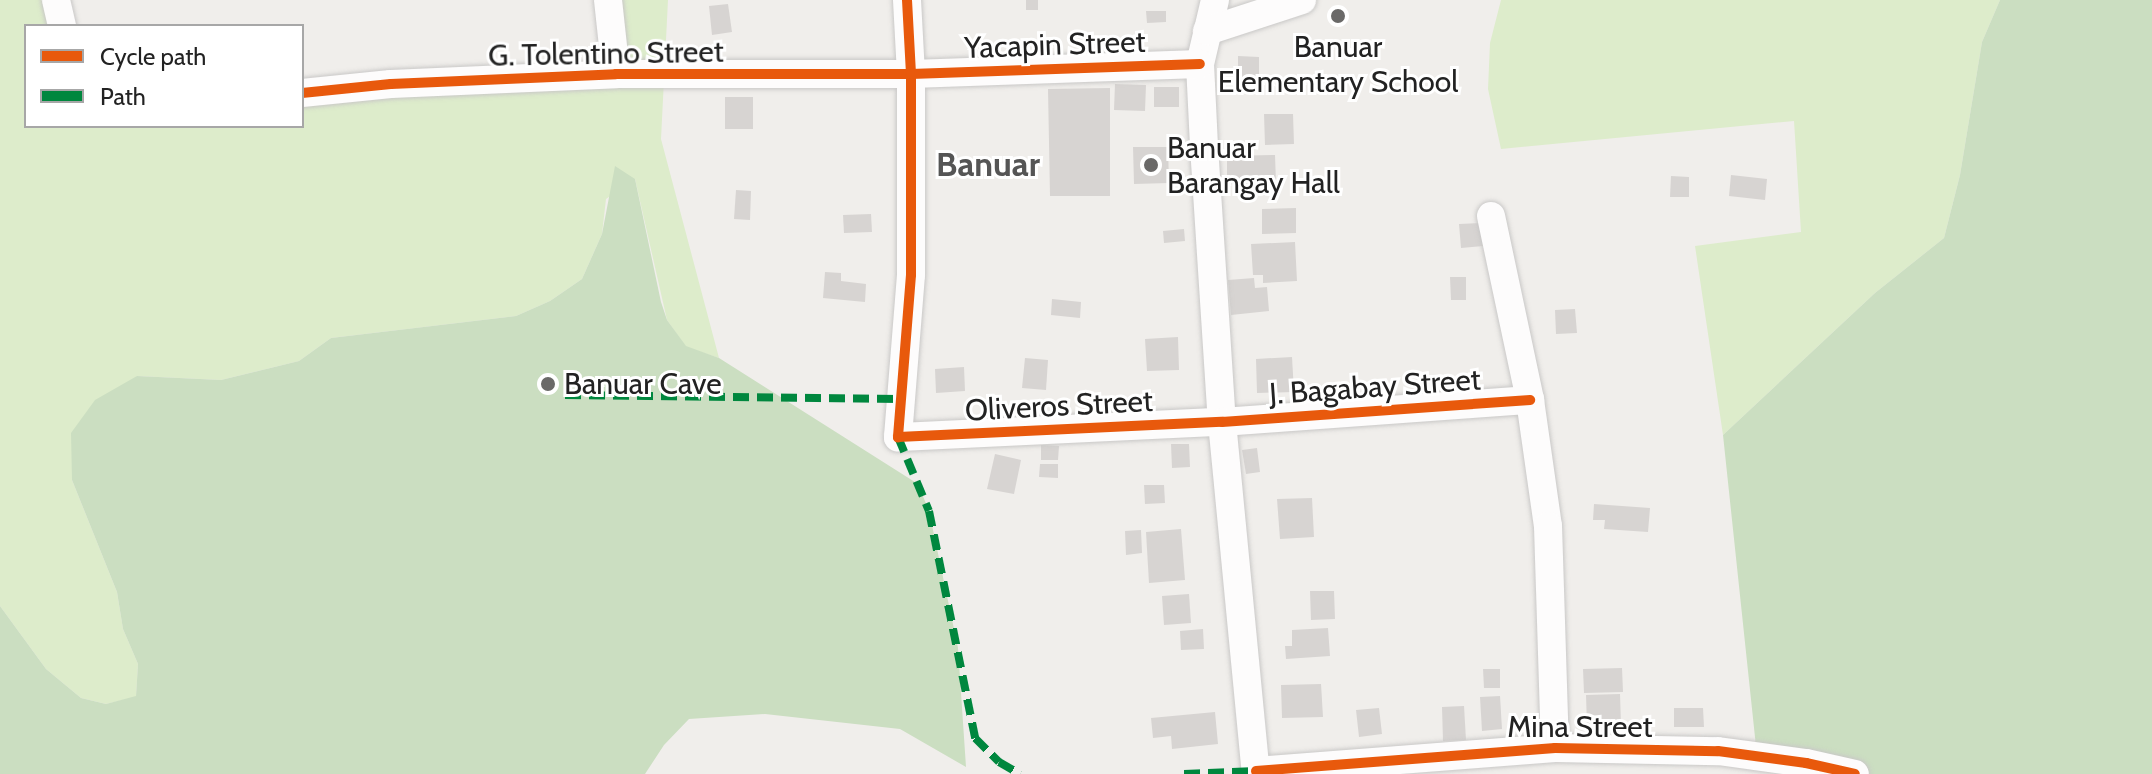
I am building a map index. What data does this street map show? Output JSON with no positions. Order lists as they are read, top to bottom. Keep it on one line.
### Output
{"streets":{"street":["Yacapin Street","G. Tolentino Street","J. Bagabay Street","Oliveros Street","Mina Street"]},"crossings":[["Yacapin Street","G. Tolentino Street"],["Yacapin Street","Oliveros Street"],["G. Tolentino Street","Oliveros Street"],["J. Bagabay Street","Oliveros Street"]],"districts":["Banuar"],"places":["Banuar Elementary School","Banuar Barangay Hall","Banuar Cave"],"legend":["Cycle path","Path"]}
